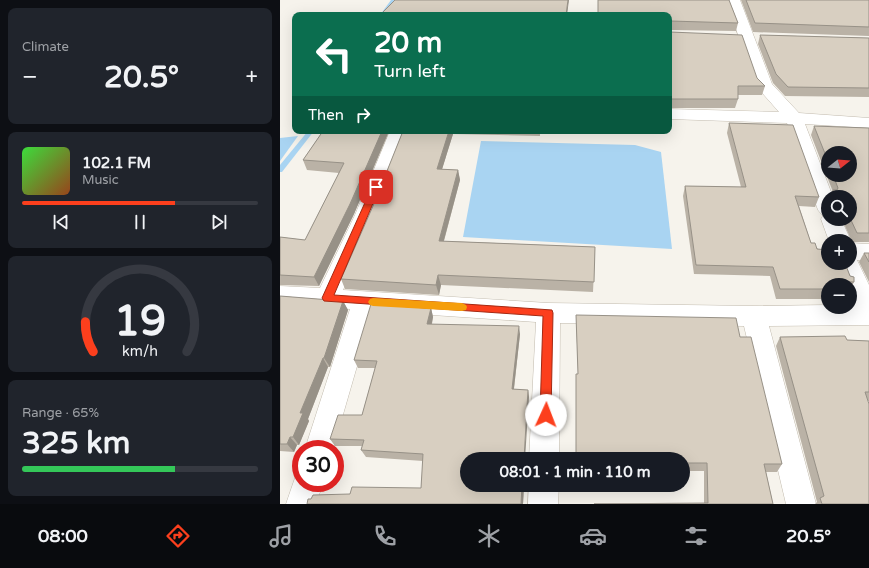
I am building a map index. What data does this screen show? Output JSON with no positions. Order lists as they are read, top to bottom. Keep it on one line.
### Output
{"north":"right","page":{"tile":["Climate",["Range · 65%","325 km"]],"turn":["20 m","Turn left"],"heat":["−","20.5°","+"],"then":"Then","map_buttons":["+","−"],"song":["102.1 FM","Music"],"limit":"30","trip":"08:01 · 1 min · 110 m","tabs":["08:00","20.5°"],"gauge":["19","km/h"]}}
